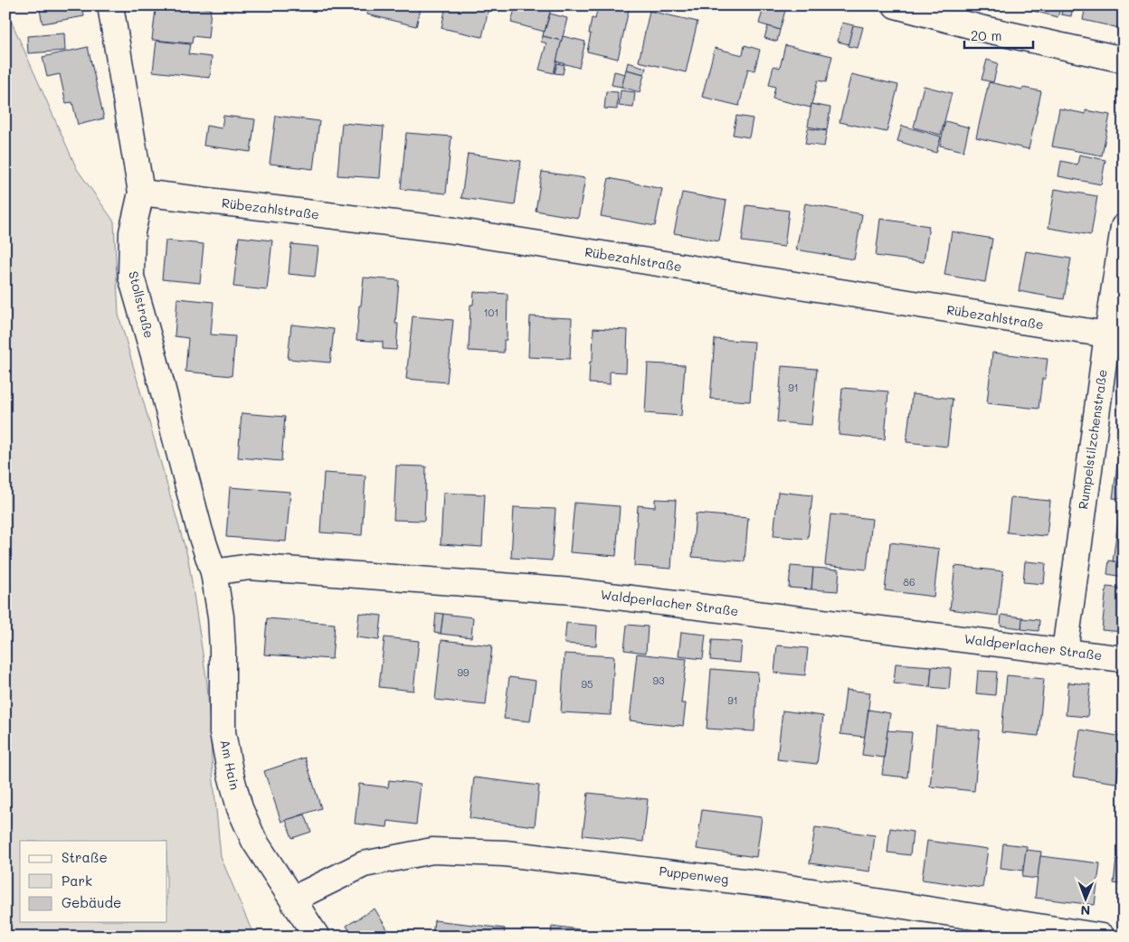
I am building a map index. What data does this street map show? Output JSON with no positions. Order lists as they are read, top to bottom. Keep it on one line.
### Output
{"streets":{"street":["Rübezahlstraße","Stollstraße","Rumpelstilzchenstraße","Waldperlacher Straße","Am Hain","Puppenweg"]},"crossings":[["Rübezahlstraße","Stollstraße"],["Rübezahlstraße","Rumpelstilzchenstraße"],["Stollstraße","Waldperlacher Straße"],["Stollstraße","Am Hain"],["Rumpelstilzchenstraße","Waldperlacher Straße"],["Waldperlacher Straße","Am Hain"],["Am Hain","Puppenweg"]],"house_numbers":["101","91","86","99","93","95","91"],"legend":["Straße","Park","Gebäude"],"scale_bar":"20 m","north":"bottom"}
